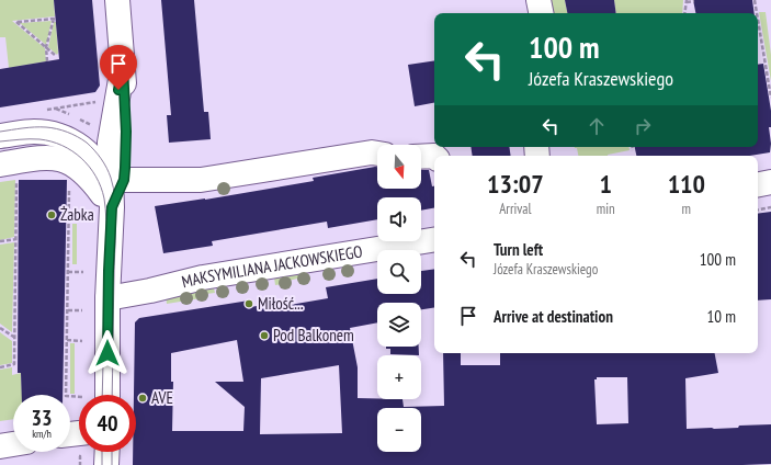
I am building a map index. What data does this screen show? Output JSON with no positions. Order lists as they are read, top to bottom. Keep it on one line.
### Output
{"streets":{"street":["MAKSYMILIANA JACKOWSKIEGO"]},"places":["Żabka","Miłość...","Pod Balkonem","AVE"],"north":"bottom","page":{"turn":["100 m","Józefa Kraszewskiego"],"map_buttons":["+","−"],"eta":["13:07","Arrival","1","min","110","m"],"list":[{"name":"Turn left","note":"Józefa Kraszewskiego","value":"100 m"},{"name":"Arrive at destination","value":"10 m"}],"speed":"33 km/h","limit":"40"}}
